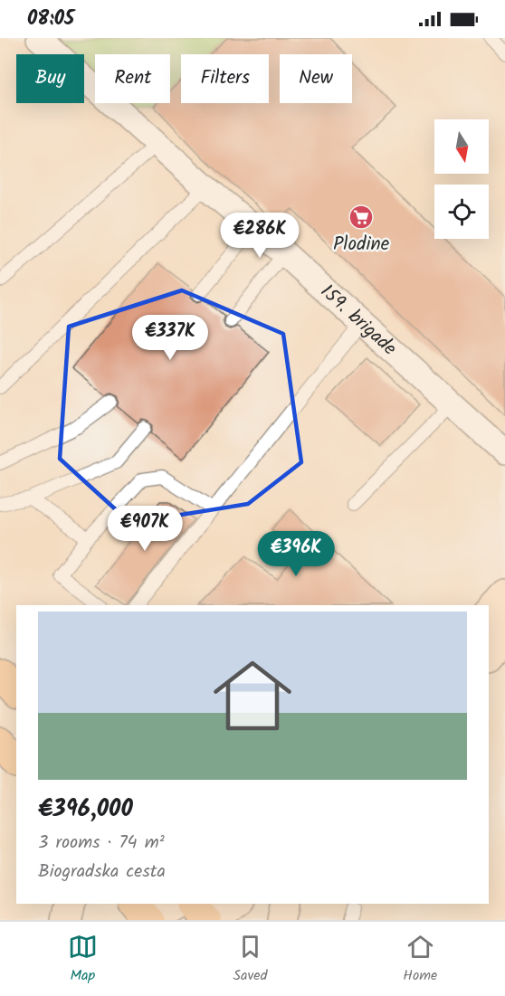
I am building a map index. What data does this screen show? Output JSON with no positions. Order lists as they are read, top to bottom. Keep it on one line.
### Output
{"streets":{"street":["159. brigade"]},"places":{"supermarket":["Plodine"]},"north":"bottom","page":{"status":"08:05","chip":["Buy","Rent","Filters","New"],"price":["€286K","€337K","€907K","€396K"],"list":[{"name":"€396,000","note":"3 rooms · 74 m² · Biogradska cesta"}],"tabs":["Map","Saved","Home"]}}
